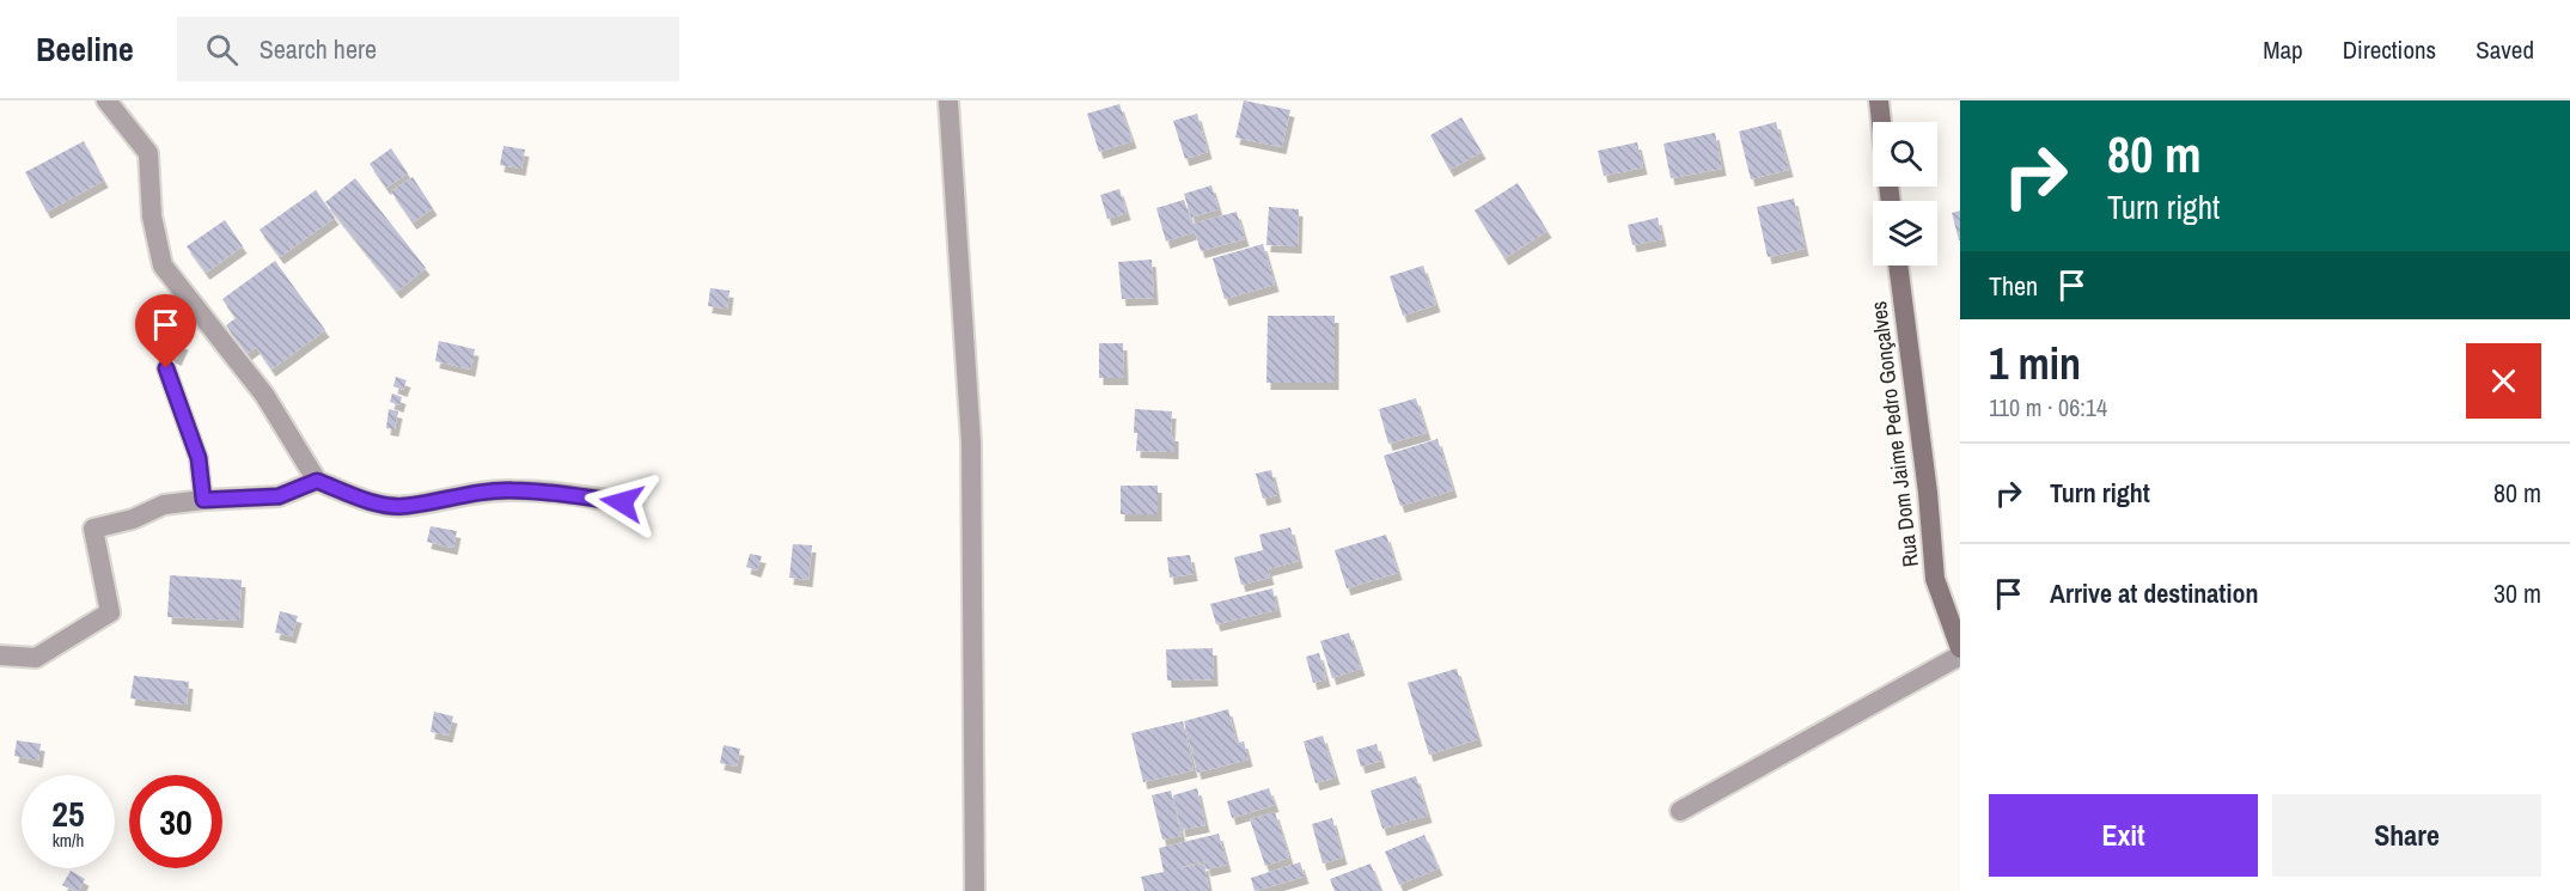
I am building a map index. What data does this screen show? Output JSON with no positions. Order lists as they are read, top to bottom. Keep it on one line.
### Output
{"streets":{"main road":["Rua Dom Jaime Pedro Gonçalves"]},"page":{"header":"Beeline","search":"Search here","nav":["Map","Directions","Saved"],"turn":["80 m","Turn right"],"then":"Then","heading":["1 min","110 m · 06:14"],"list":[{"name":"Turn right","value":"80 m"},{"name":"Arrive at destination","value":"30 m"}],"speed":"25 km/h","limit":"30","buttons":["Exit","Share"]}}
